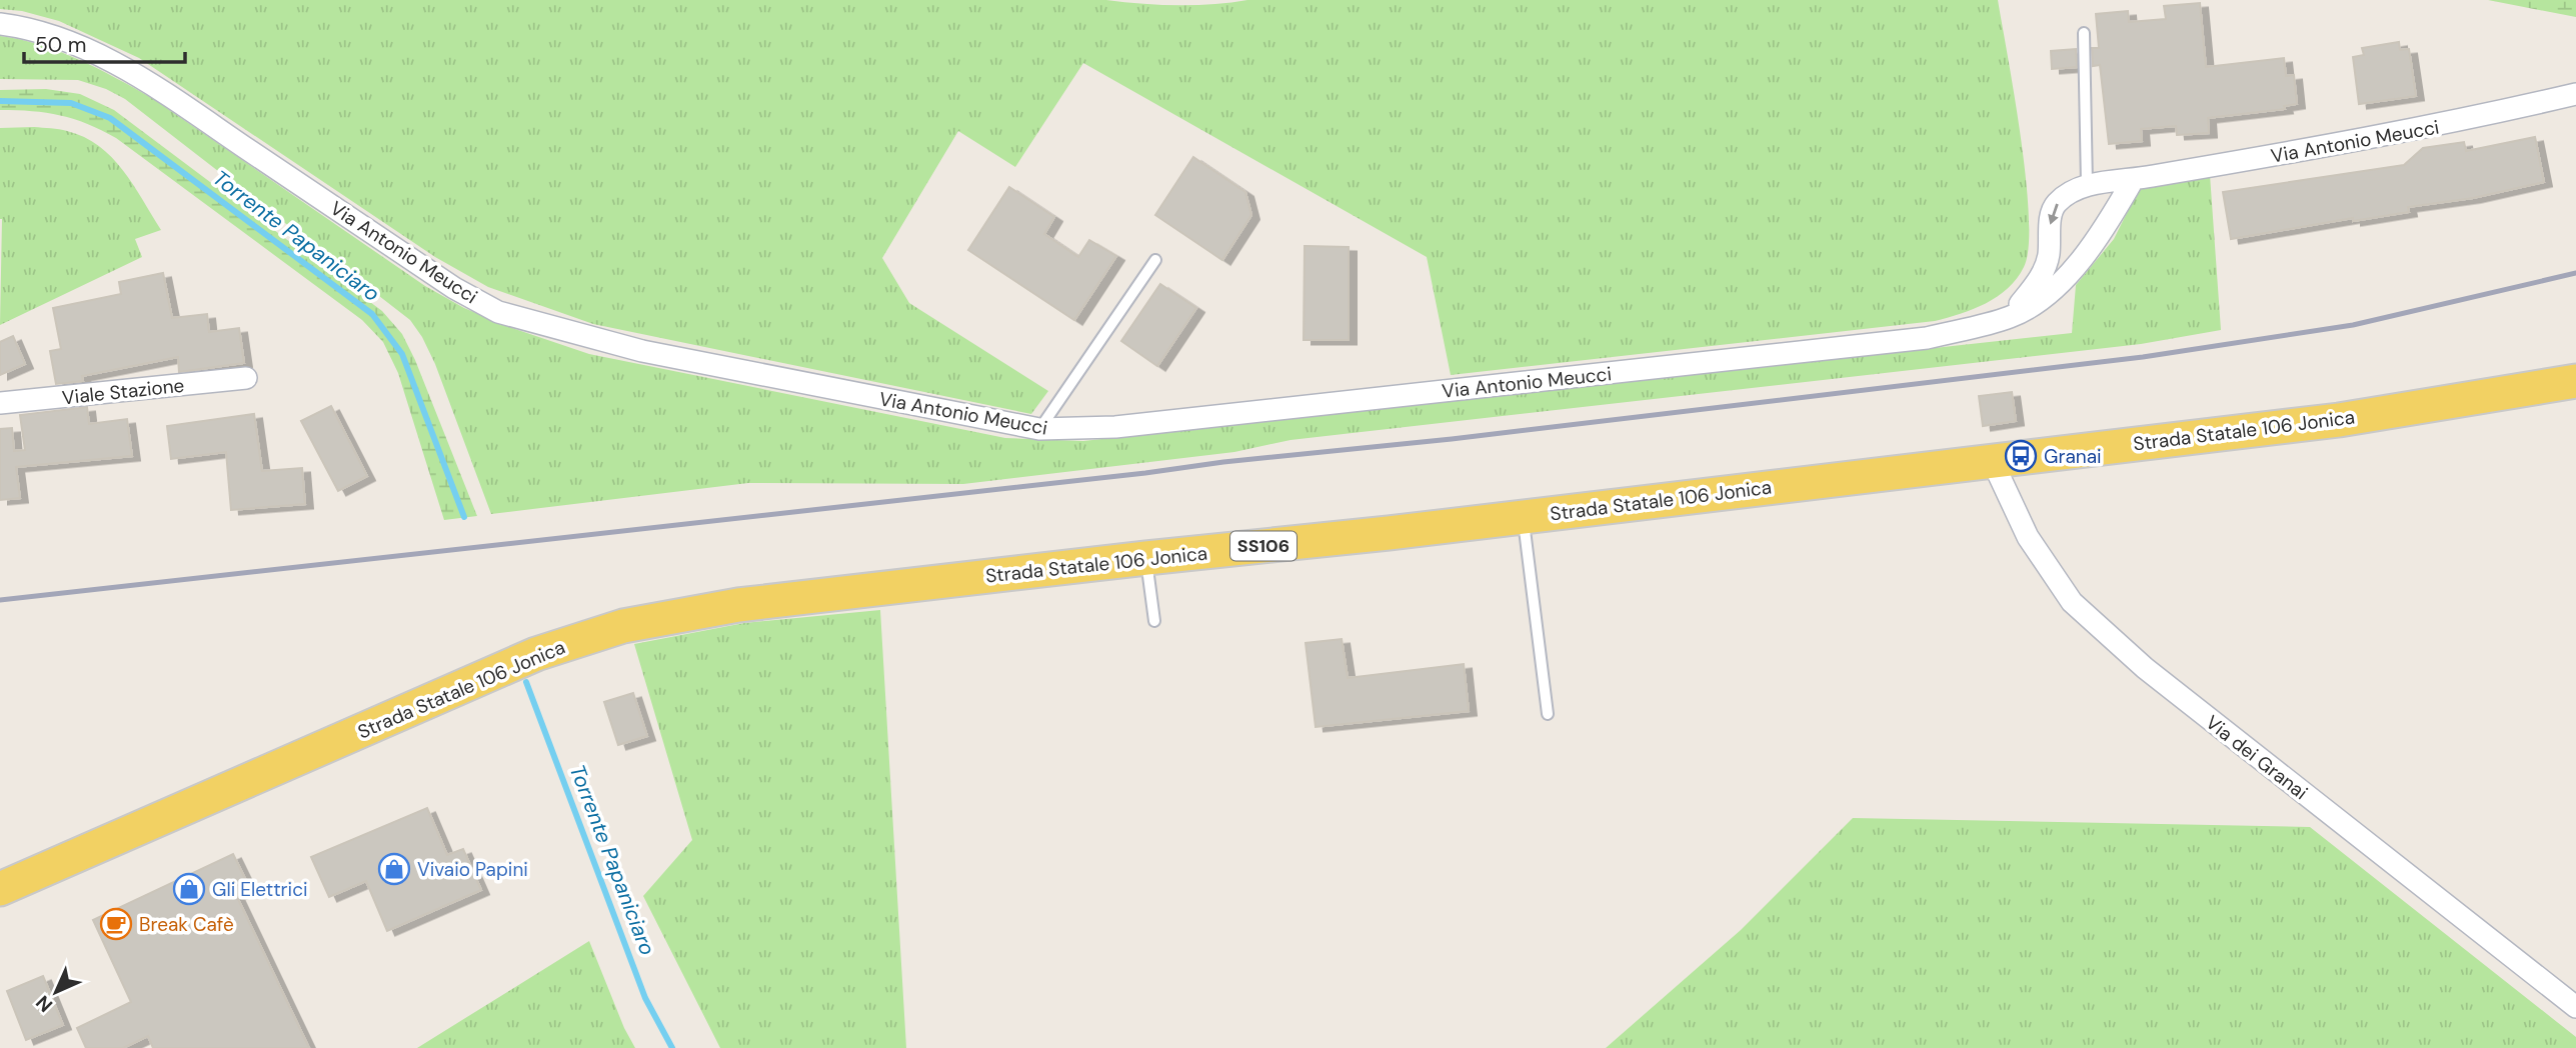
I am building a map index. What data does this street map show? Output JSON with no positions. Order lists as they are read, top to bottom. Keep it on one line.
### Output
{"streets":{"main road":["Strada Statale 106 Jonica","SS106"],"street":["Via Antonio Meucci","Viale Stazione","Via dei Granai"]},"crossings":[["Strada Statale 106 Jonica","Via dei Granai"]],"water":["Torrente Papaniciaro"],"places":{"bus stop":["Granai"],"shop":["Vivaio Papini","Gli Elettrici"],"cafe":["Break Cafè"]},"scale_bar":"50 m","north":"bottom left"}
